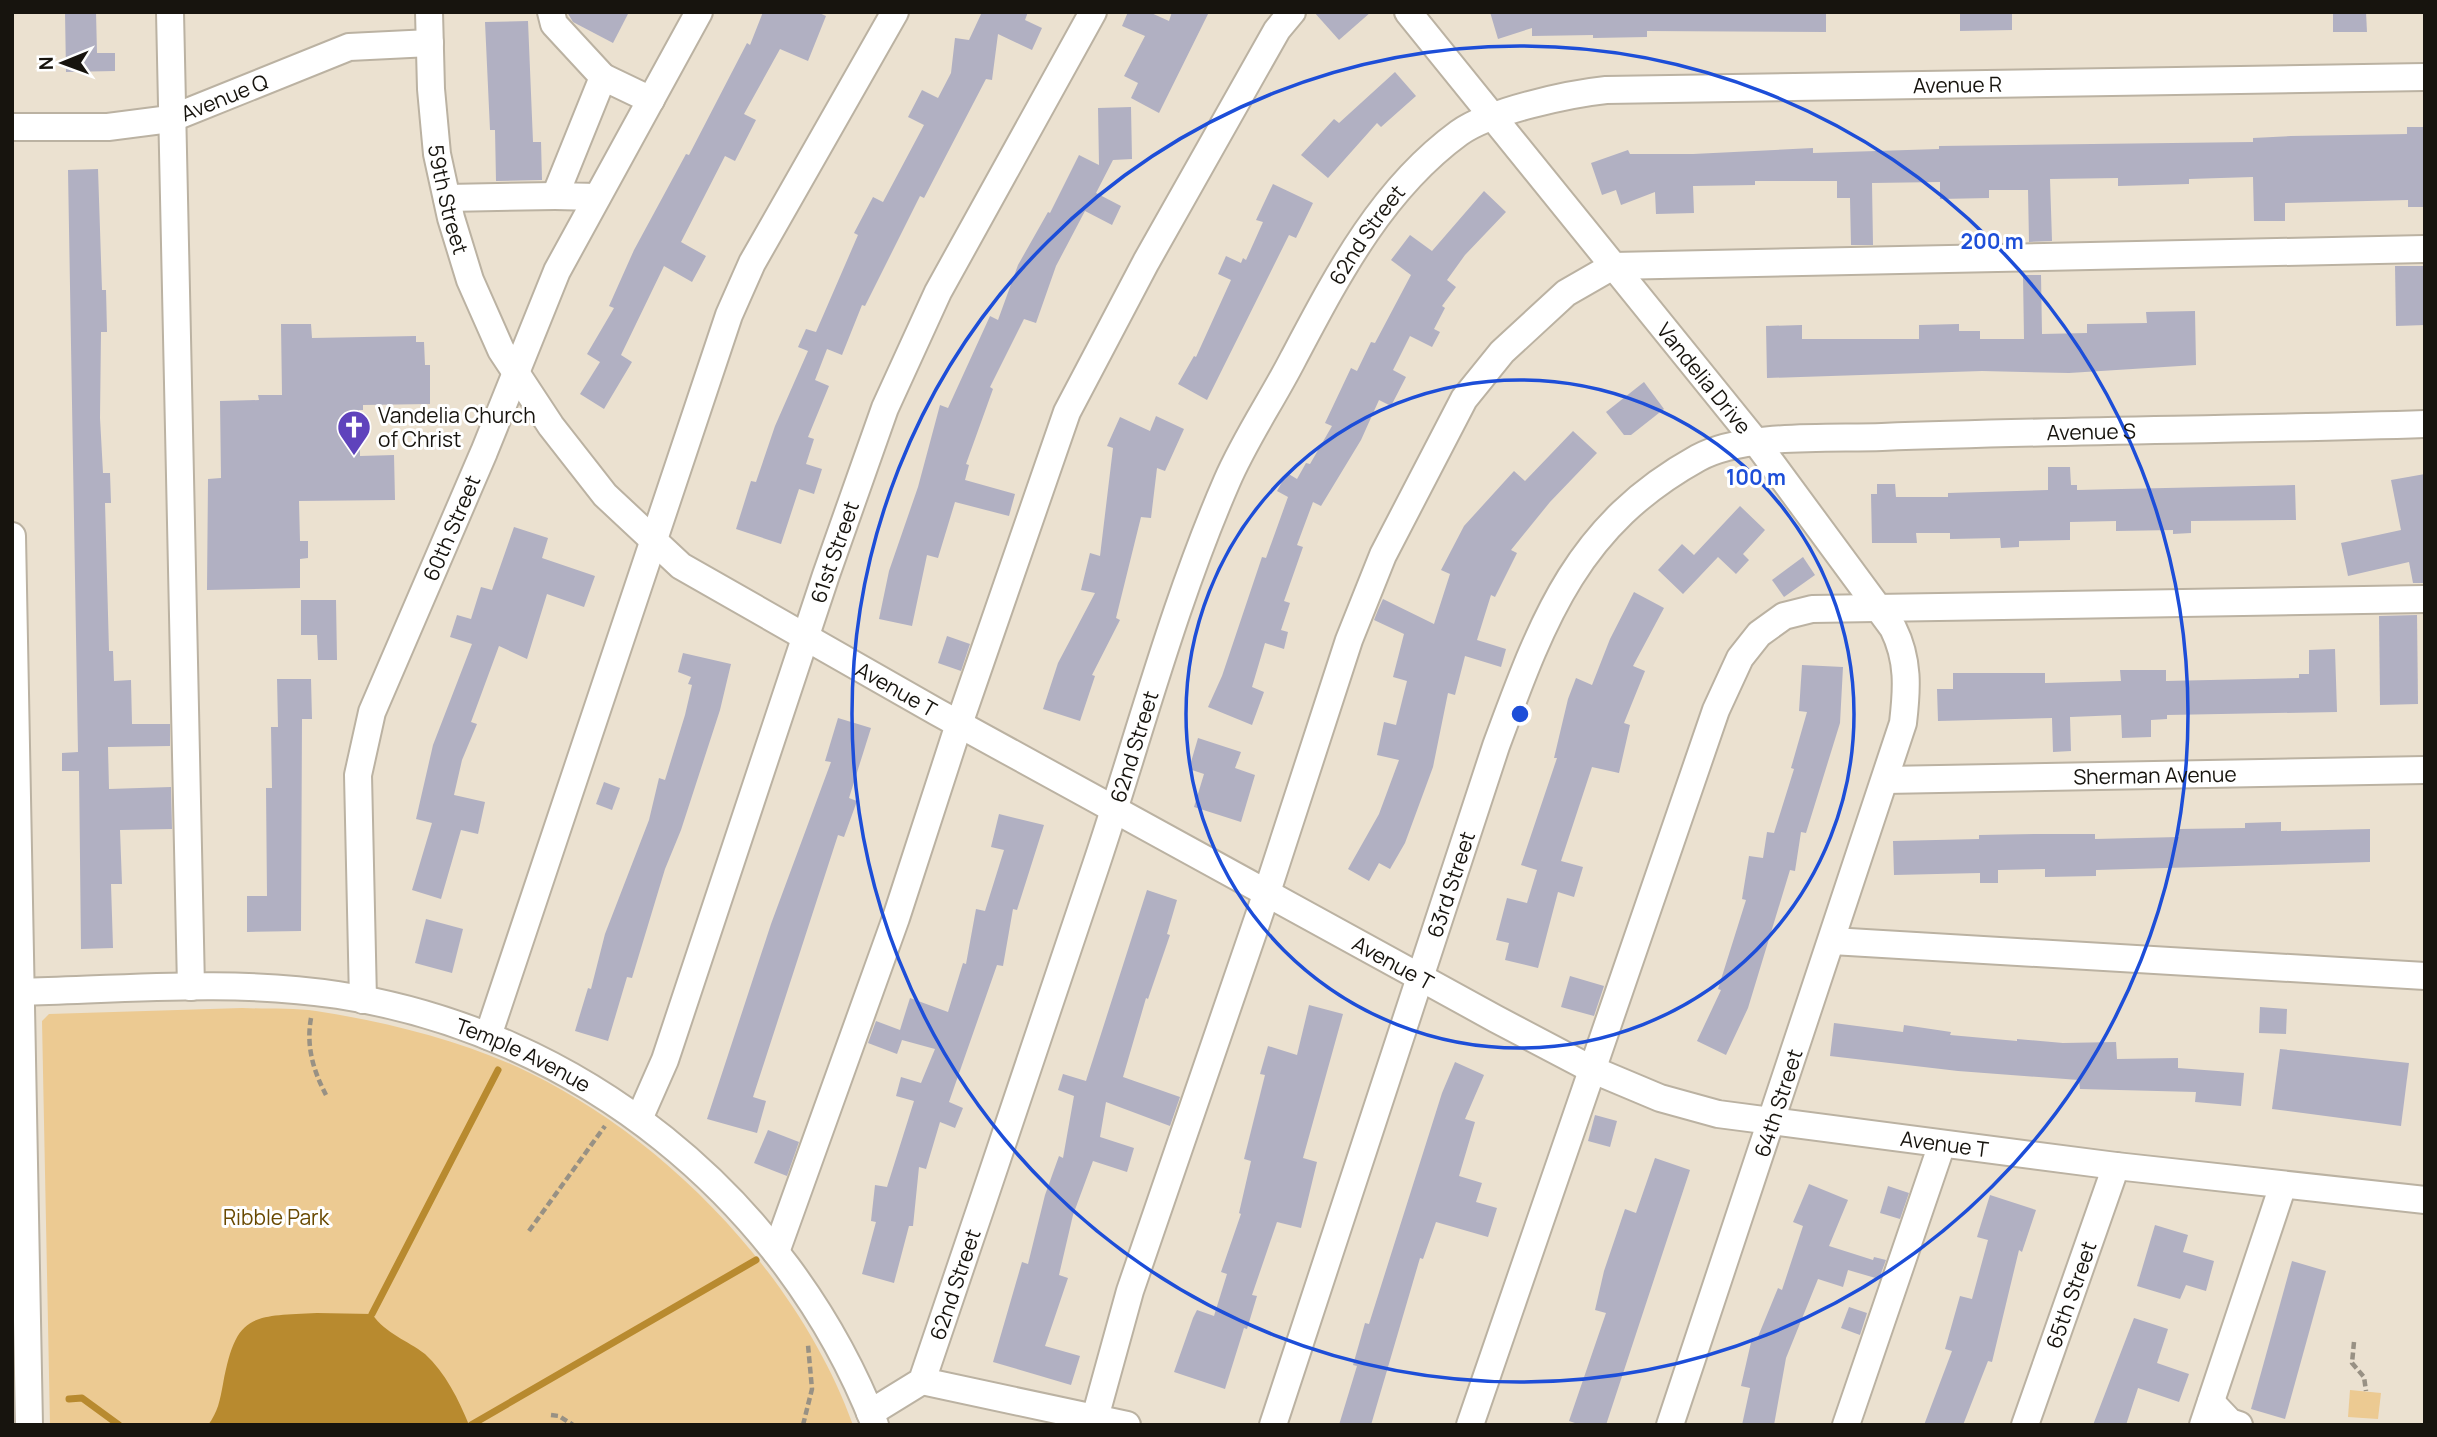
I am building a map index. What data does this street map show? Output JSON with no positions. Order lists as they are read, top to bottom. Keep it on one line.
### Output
{"streets":{"street":["Avenue R","Avenue Q","59th Street","62nd Street","Vandelia Drive","Avenue S","60th Street","61st Street","Avenue T","Sherman Avenue","63rd Street","Temple Avenue","64th Street","65th Street"]},"crossings":[["Avenue R","62nd Street"],["Avenue R","Vandelia Drive"],["Avenue Q","59th Street"],["59th Street","60th Street"],["59th Street","Avenue T"],["62nd Street","Vandelia Drive"],["62nd Street","Avenue T"],["Vandelia Drive","Avenue S"],["Vandelia Drive","Sherman Avenue"],["Vandelia Drive","63rd Street"],["Vandelia Drive","64th Street"],["Avenue S","63rd Street"],["60th Street","Avenue T"],["60th Street","Temple Avenue"],["61st Street","Avenue T"],["61st Street","Temple Avenue"],["Avenue T","63rd Street"],["Avenue T","64th Street"],["Avenue T","65th Street"],["Sherman Avenue","64th Street"]],"parks":["Ribble Park"],"places":{"church":["Vandelia Church of Christ"]},"north":"left","rings":["200 m","100 m"]}
